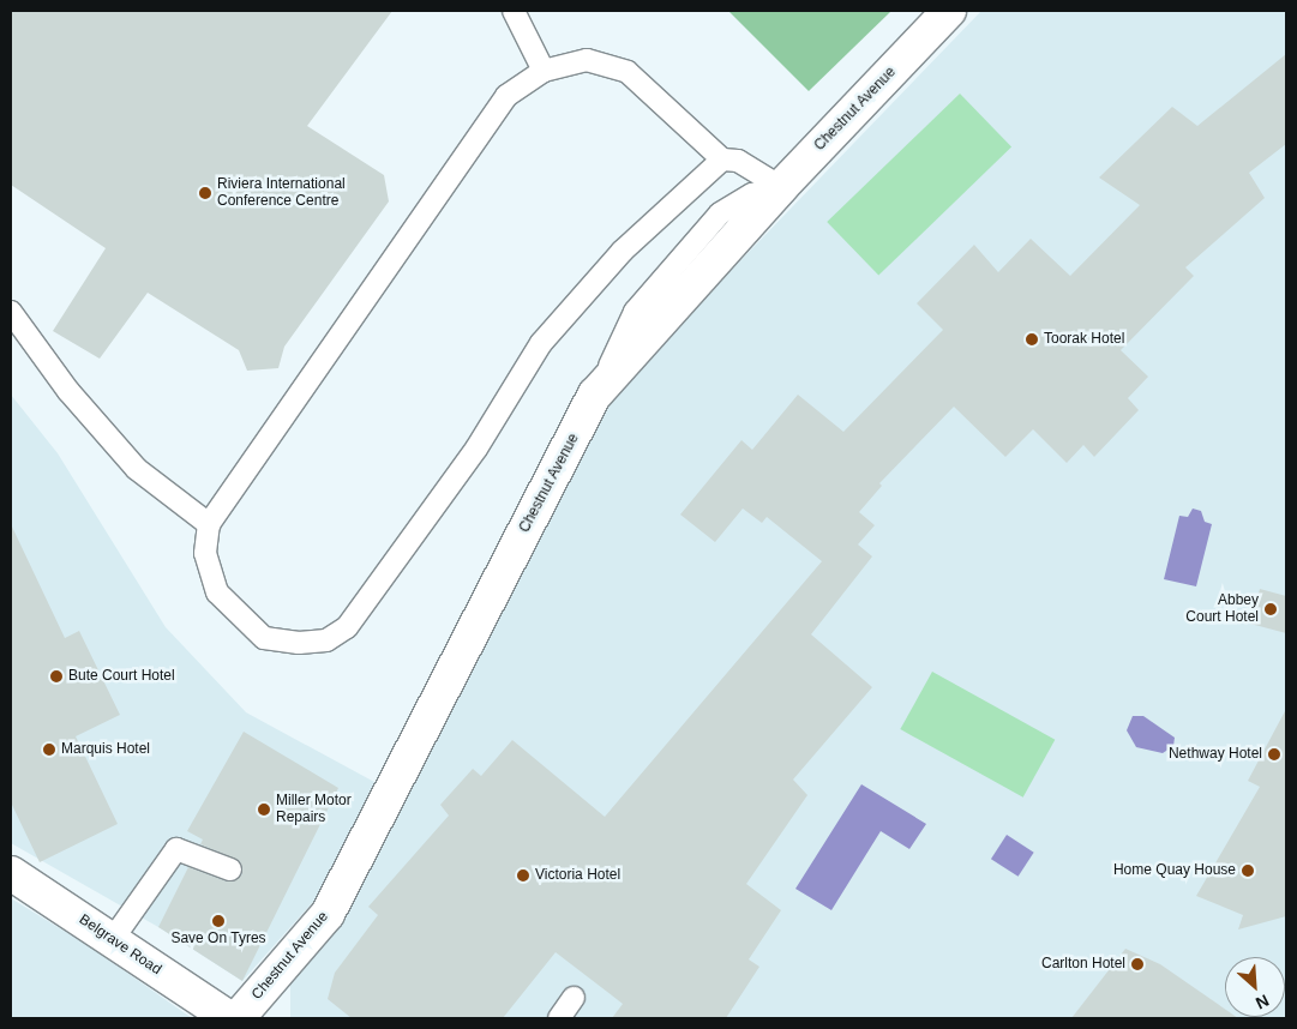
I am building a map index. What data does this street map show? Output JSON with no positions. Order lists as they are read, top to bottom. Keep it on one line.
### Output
{"streets":{"street":["Chestnut Avenue","Belgrave Road"]},"places":["Riviera International Conference Centre","Toorak Hotel","Abbey Court Hotel","Bute Court Hotel","Marquis Hotel","Nethway Hotel","Miller Motor Repairs","Home Quay House","Victoria Hotel","Save On Tyres","Carlton Hotel"],"north":"bottom right"}
